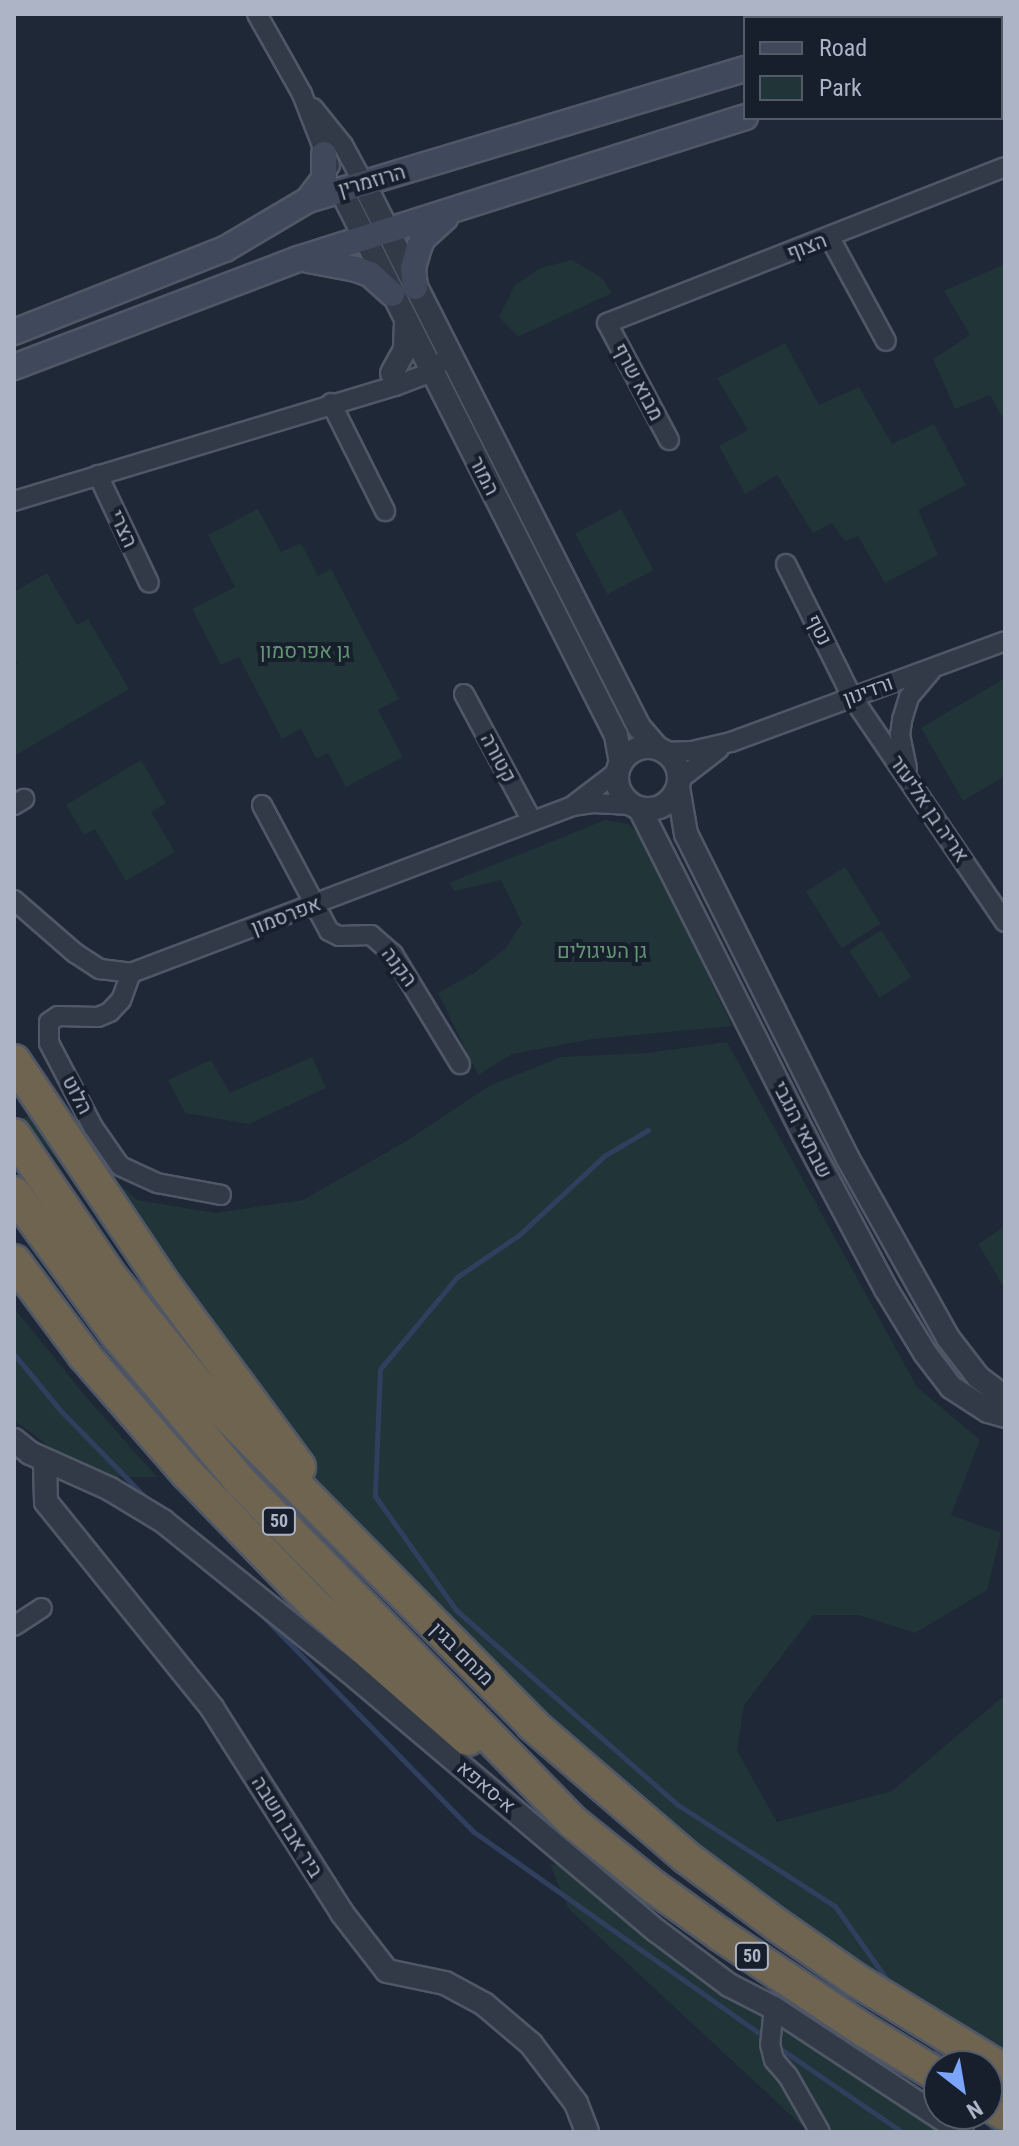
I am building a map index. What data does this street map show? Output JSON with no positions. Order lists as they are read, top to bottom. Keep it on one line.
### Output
{"streets":{"highway":["50","מנחם בגין"],"main road":["הרוזמרין"],"street":["הצוף","מבוא שרף","המור","הצרי","נטף","ורדינון","קטורה","אריה בן אליעזר","אפרסמון","הקנה","הלוט","שבתאי הנגבי","א-סאפא","ביר אבו חשבה"]},"crossings":[["הרוזמרין","המור"],["הצוף","מבוא שרף"],["המור","ורדינון"],["המור","אפרסמון"],["המור","שבתאי הנגבי"],["נטף","ורדינון"],["נטף","אריה בן אליעזר"],["ורדינון","אריה בן אליעזר"],["ורדינון","אפרסמון"],["ורדינון","שבתאי הנגבי"],["קטורה","אפרסמון"],["אפרסמון","הקנה"],["אפרסמון","הלוט"],["אפרסמון","שבתאי הנגבי"],["א-סאפא","ביר אבו חשבה"]],"parks":["גן אפרסמון","גן העיגולים"],"legend":["Road","Park"],"north":"bottom right"}
